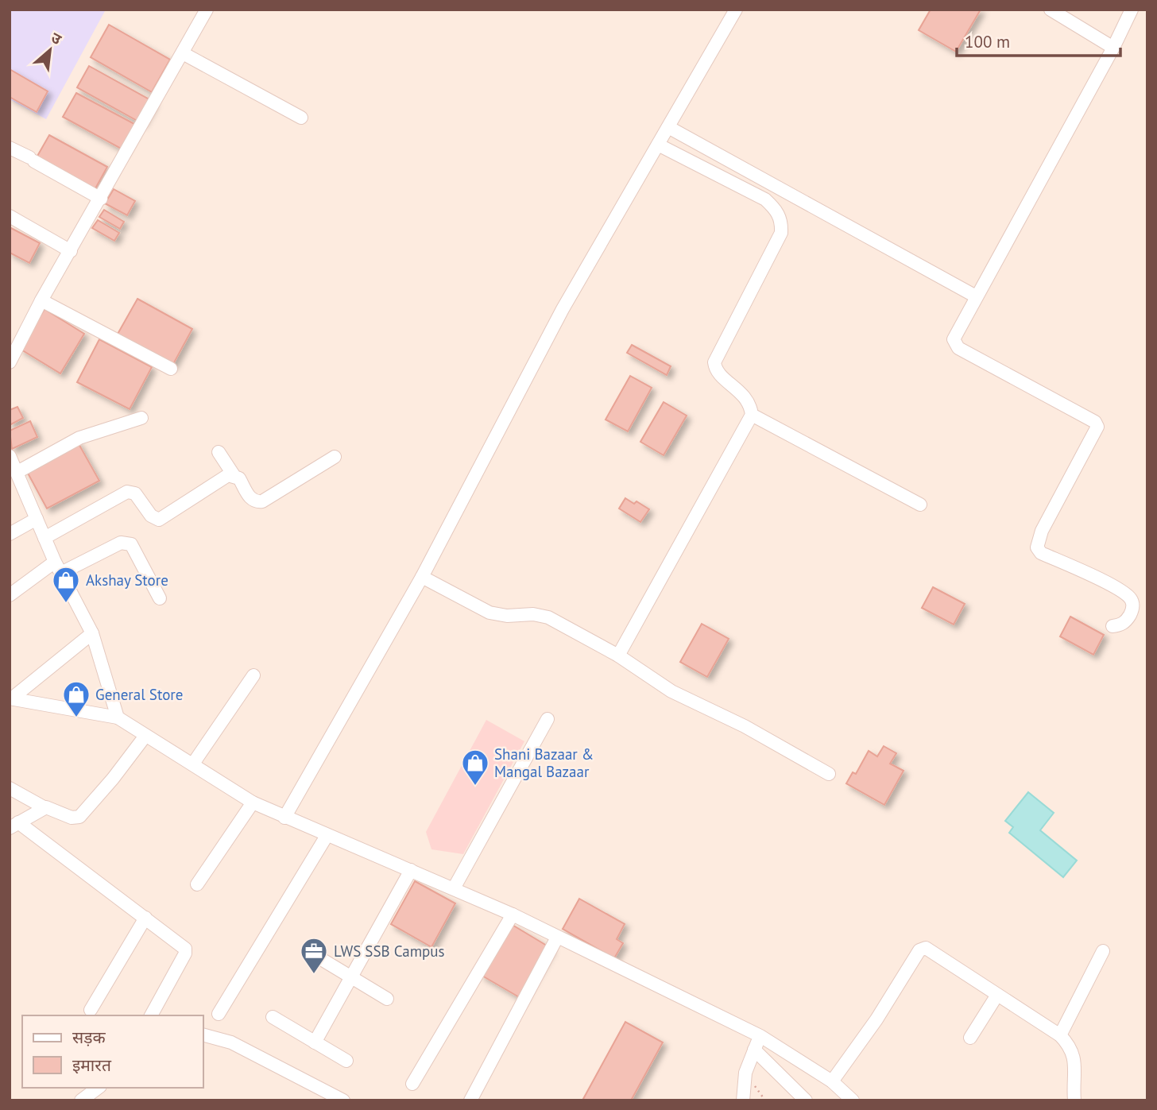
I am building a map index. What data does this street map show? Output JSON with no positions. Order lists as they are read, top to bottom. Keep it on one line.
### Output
{"places":{"shop":["Akshay Store","General Store","Shani Bazaar & Mangal Bazaar"],"office":["LWS SSB Campus"]},"legend":["सड़क","इमारत"],"scale_bar":"100 m","north":"top right"}
